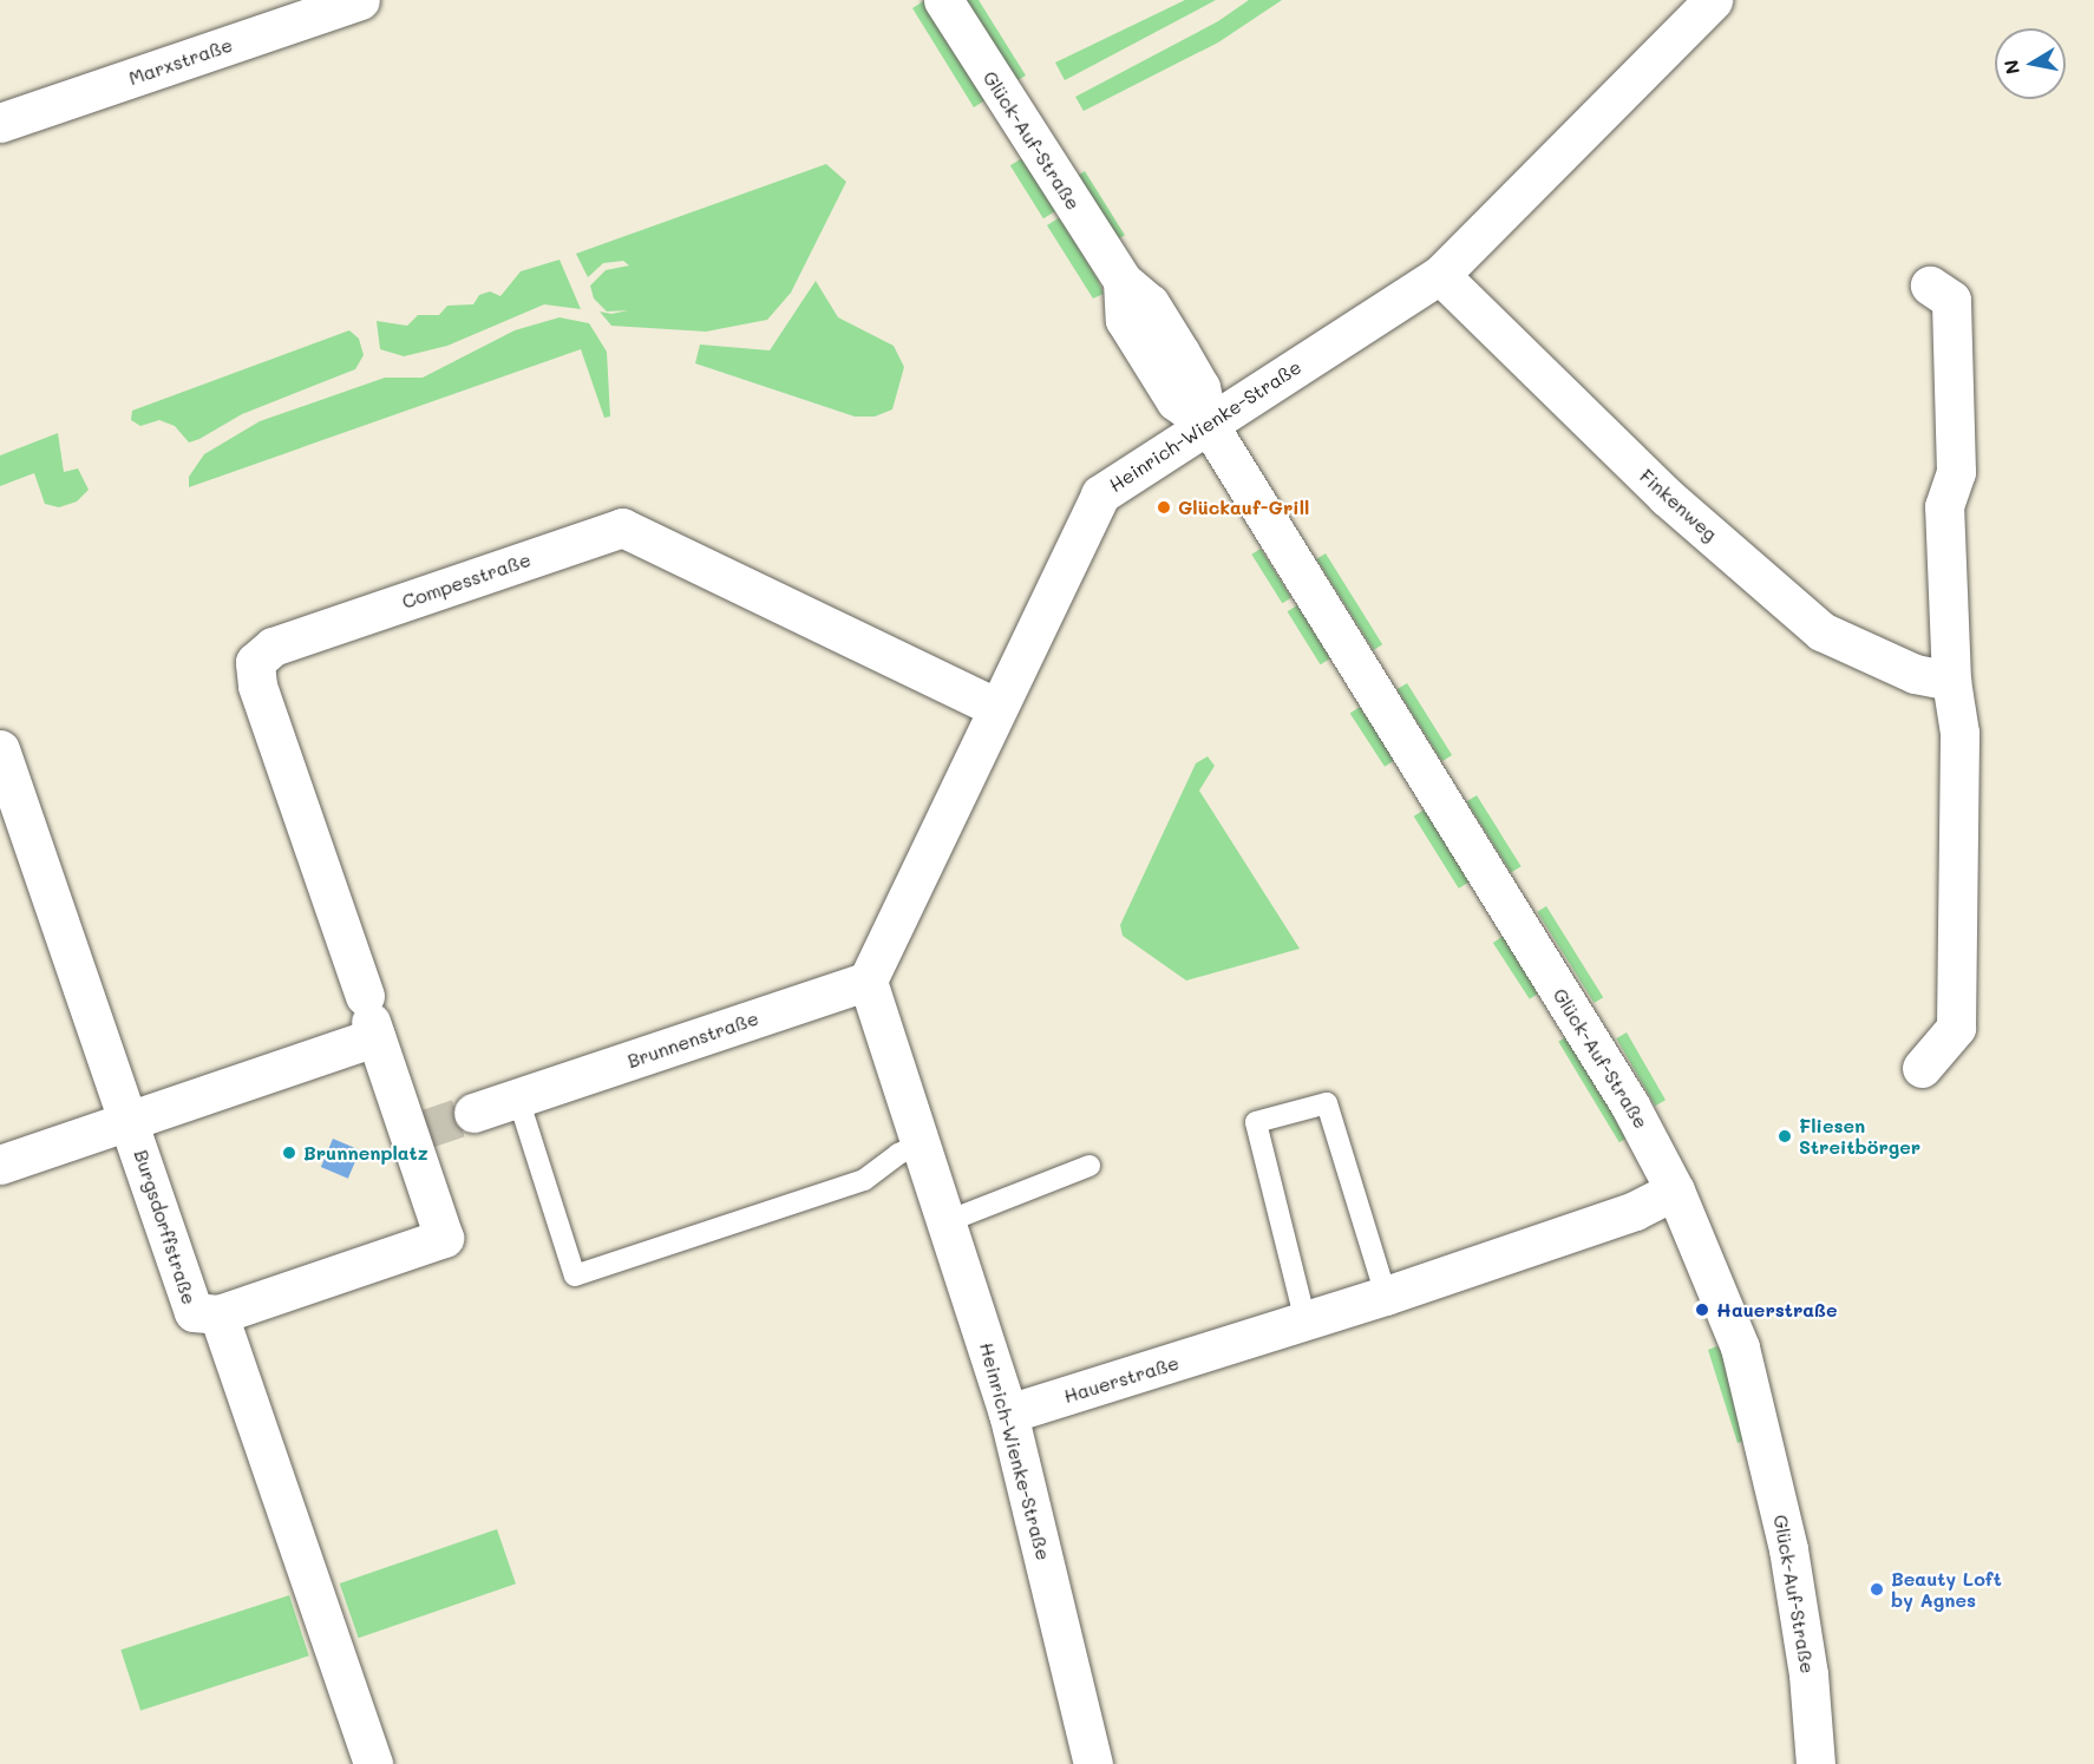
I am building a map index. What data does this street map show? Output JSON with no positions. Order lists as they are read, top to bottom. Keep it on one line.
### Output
{"streets":{"street":["Marxstraße","Glück-Auf-Straße","Heinrich-Wienke-Straße","Finkenweg","Compesstraße","Brunnenstraße","Burgsdorffstraße","Hauerstraße"]},"crossings":[["Glück-Auf-Straße","Heinrich-Wienke-Straße"],["Glück-Auf-Straße","Hauerstraße"],["Heinrich-Wienke-Straße","Finkenweg"],["Heinrich-Wienke-Straße","Compesstraße"],["Heinrich-Wienke-Straße","Brunnenstraße"],["Heinrich-Wienke-Straße","Hauerstraße"]],"places":["Glückauf-Grill","Fliesen Streitbörger","Brunnenplatz","Hauerstraße","Beauty Loft by Agnes"],"north":"left"}
